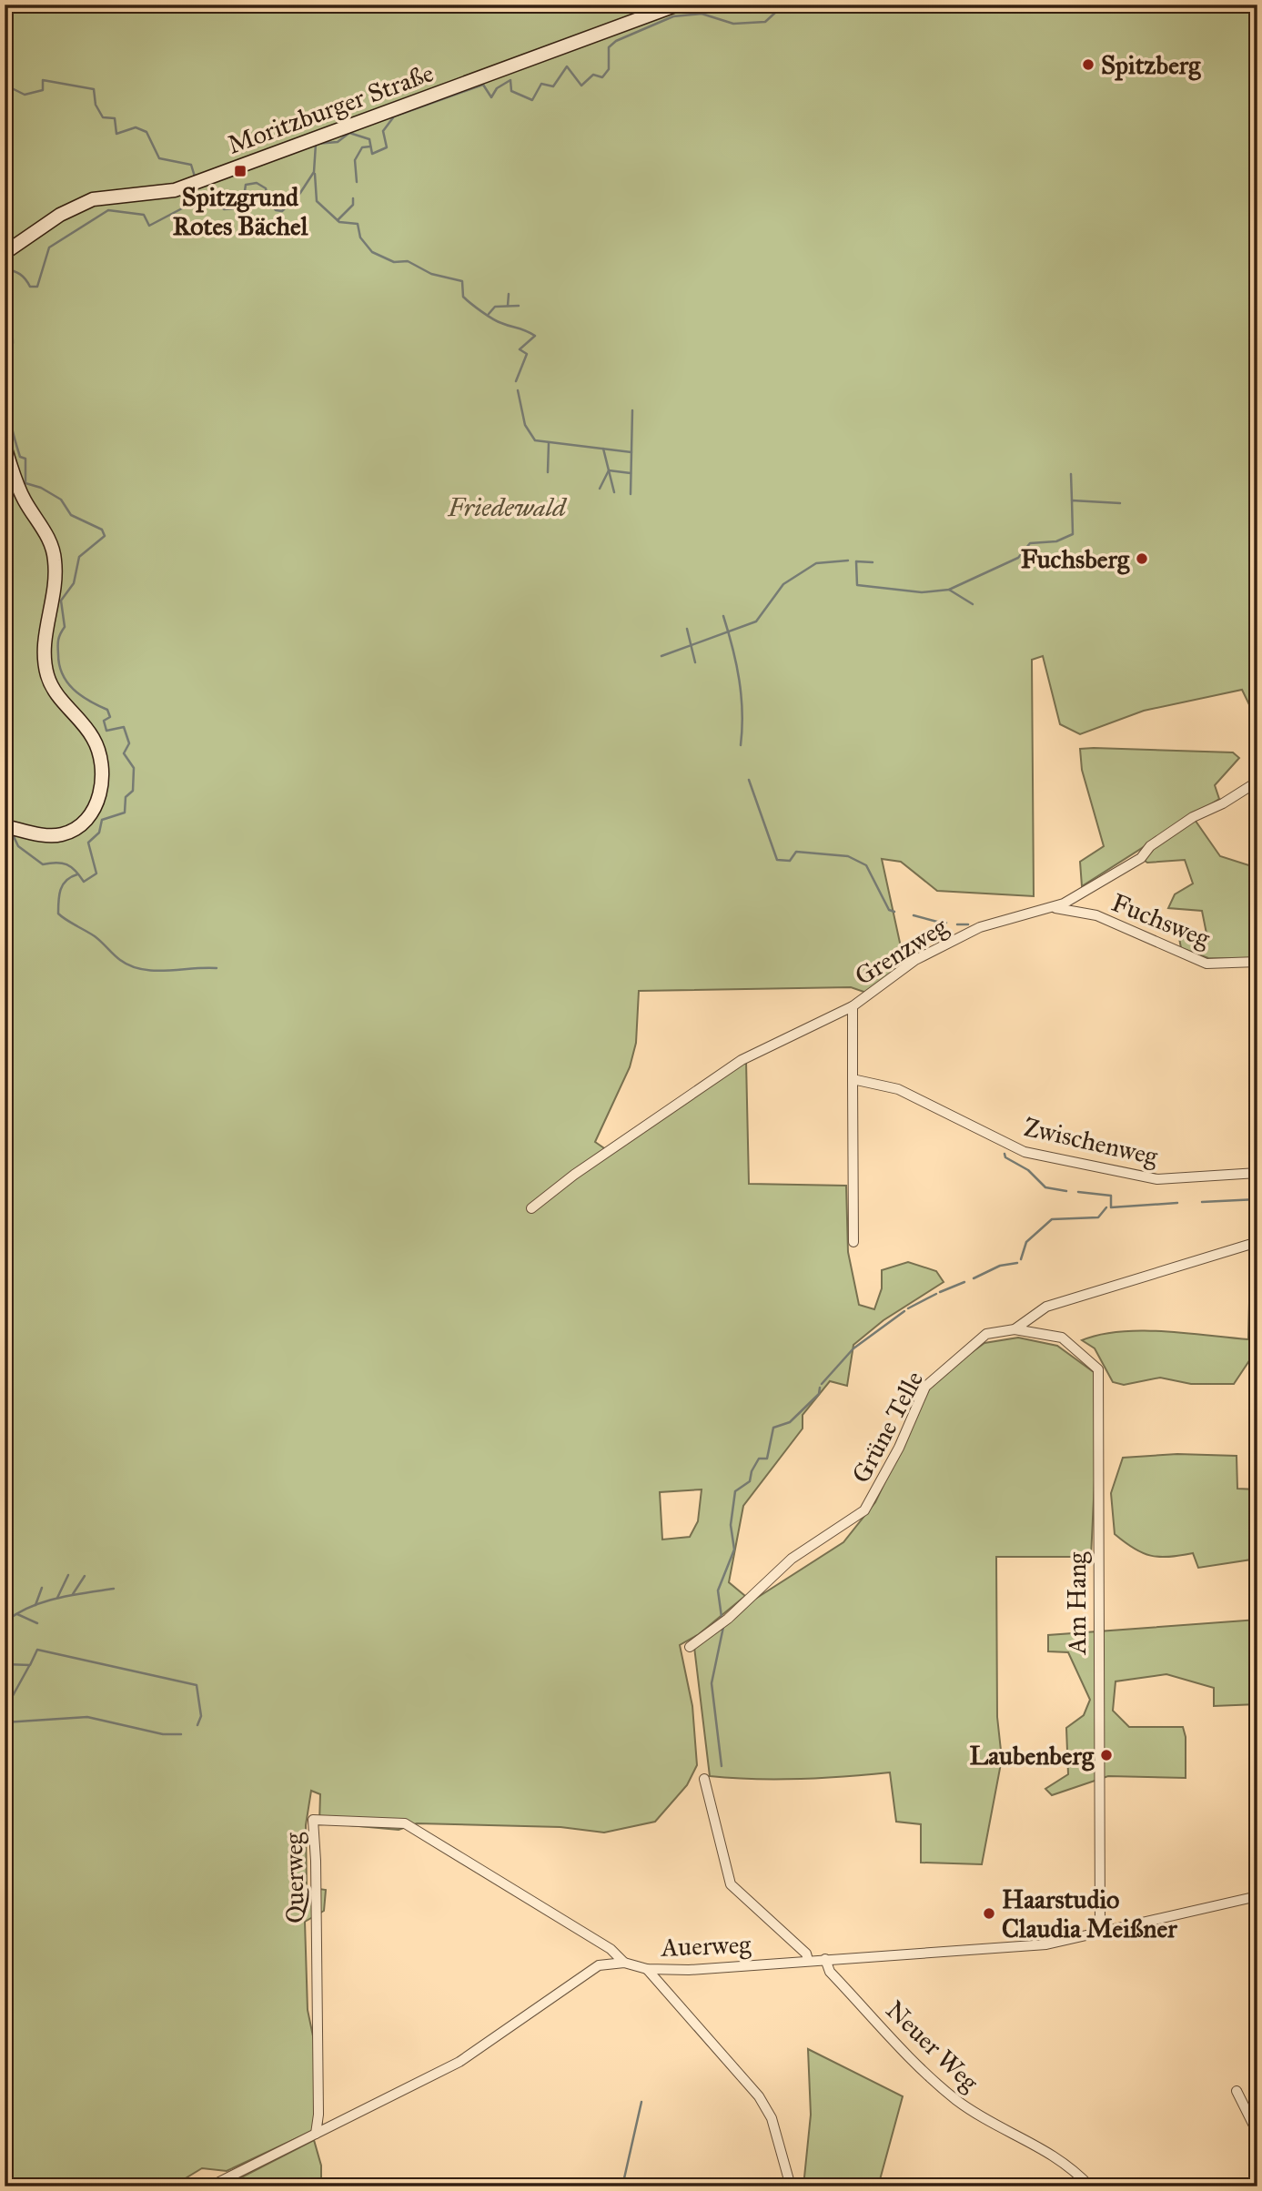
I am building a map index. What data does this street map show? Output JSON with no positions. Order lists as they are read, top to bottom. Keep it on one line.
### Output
{"streets":{"street":["Moritzburger Straße","Fuchsweg","Grenzweg","Zwischenweg","Grüne Telle","Am Hang","Querweg","Auerweg","Neuer Weg"]},"crossings":[["Fuchsweg","Grenzweg"],["Grüne Telle","Am Hang"],["Am Hang","Auerweg"],["Querweg","Auerweg"],["Auerweg","Neuer Weg"]],"parks":["Friedewald"],"places":{"other":["Spitzberg","Fuchsberg","Laubenberg","Haarstudio Claudia Meißner"],"transit":["Spitzgrund Rotes Bächel"]}}
